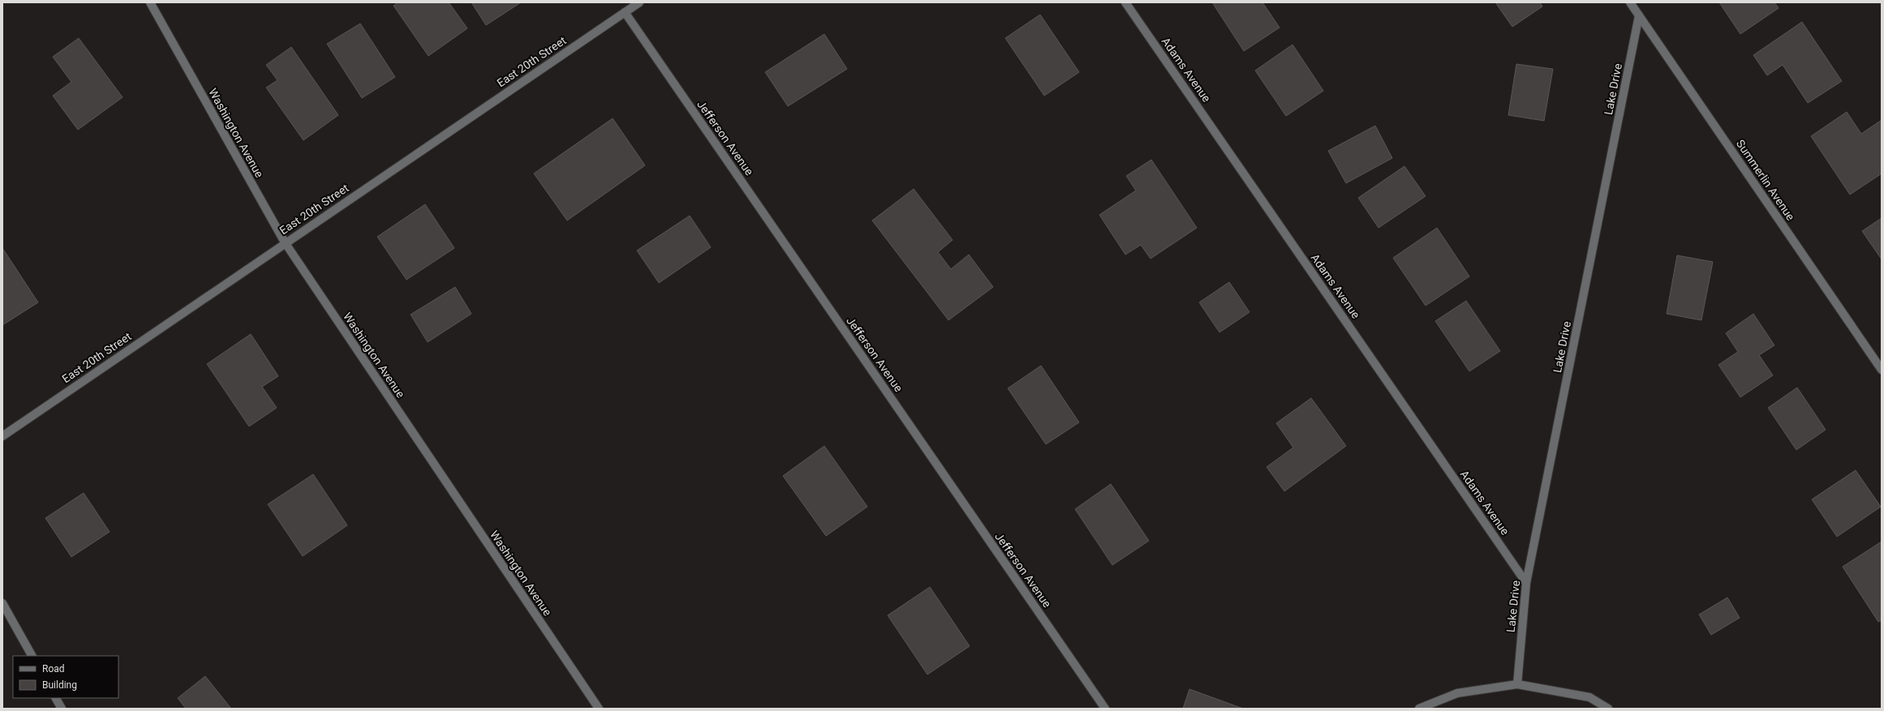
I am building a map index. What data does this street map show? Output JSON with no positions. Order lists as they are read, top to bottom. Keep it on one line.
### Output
{"streets":{"street":["East 20th Street","Adams Avenue","Lake Drive","Washington Avenue","Jefferson Avenue","Summerlin Avenue"]},"crossings":[["East 20th Street","Washington Avenue"],["East 20th Street","Jefferson Avenue"],["Adams Avenue","Lake Drive"],["Lake Drive","Summerlin Avenue"]],"legend":["Road","Building"]}
